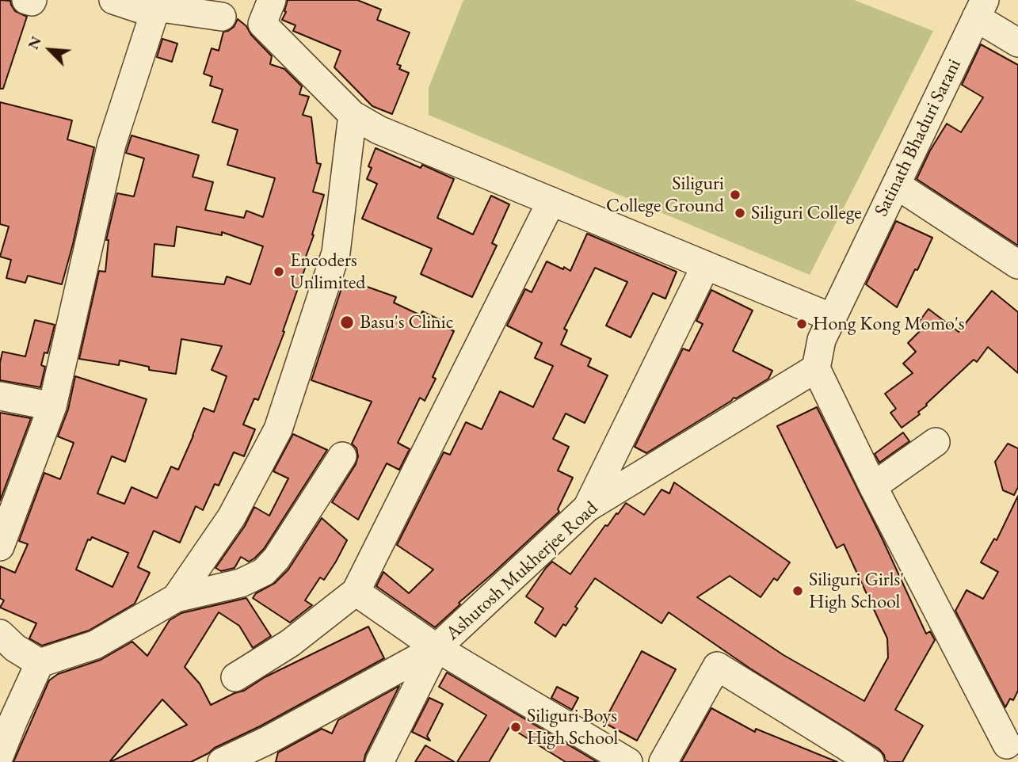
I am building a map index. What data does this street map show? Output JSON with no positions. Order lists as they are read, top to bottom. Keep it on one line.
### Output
{"streets":{"street":["Satinath Bhaduri Sarani","Ashutosh Mukherjee Road"]},"crossings":[["Satinath Bhaduri Sarani","Ashutosh Mukherjee Road"]],"places":["Siliguri College Ground","Siliguri College","Encoders Unlimited","Basu's Clinic","Hong Kong Momo's","Siliguri Girls' High School","Siliguri Boys High School"],"north":"top left"}
